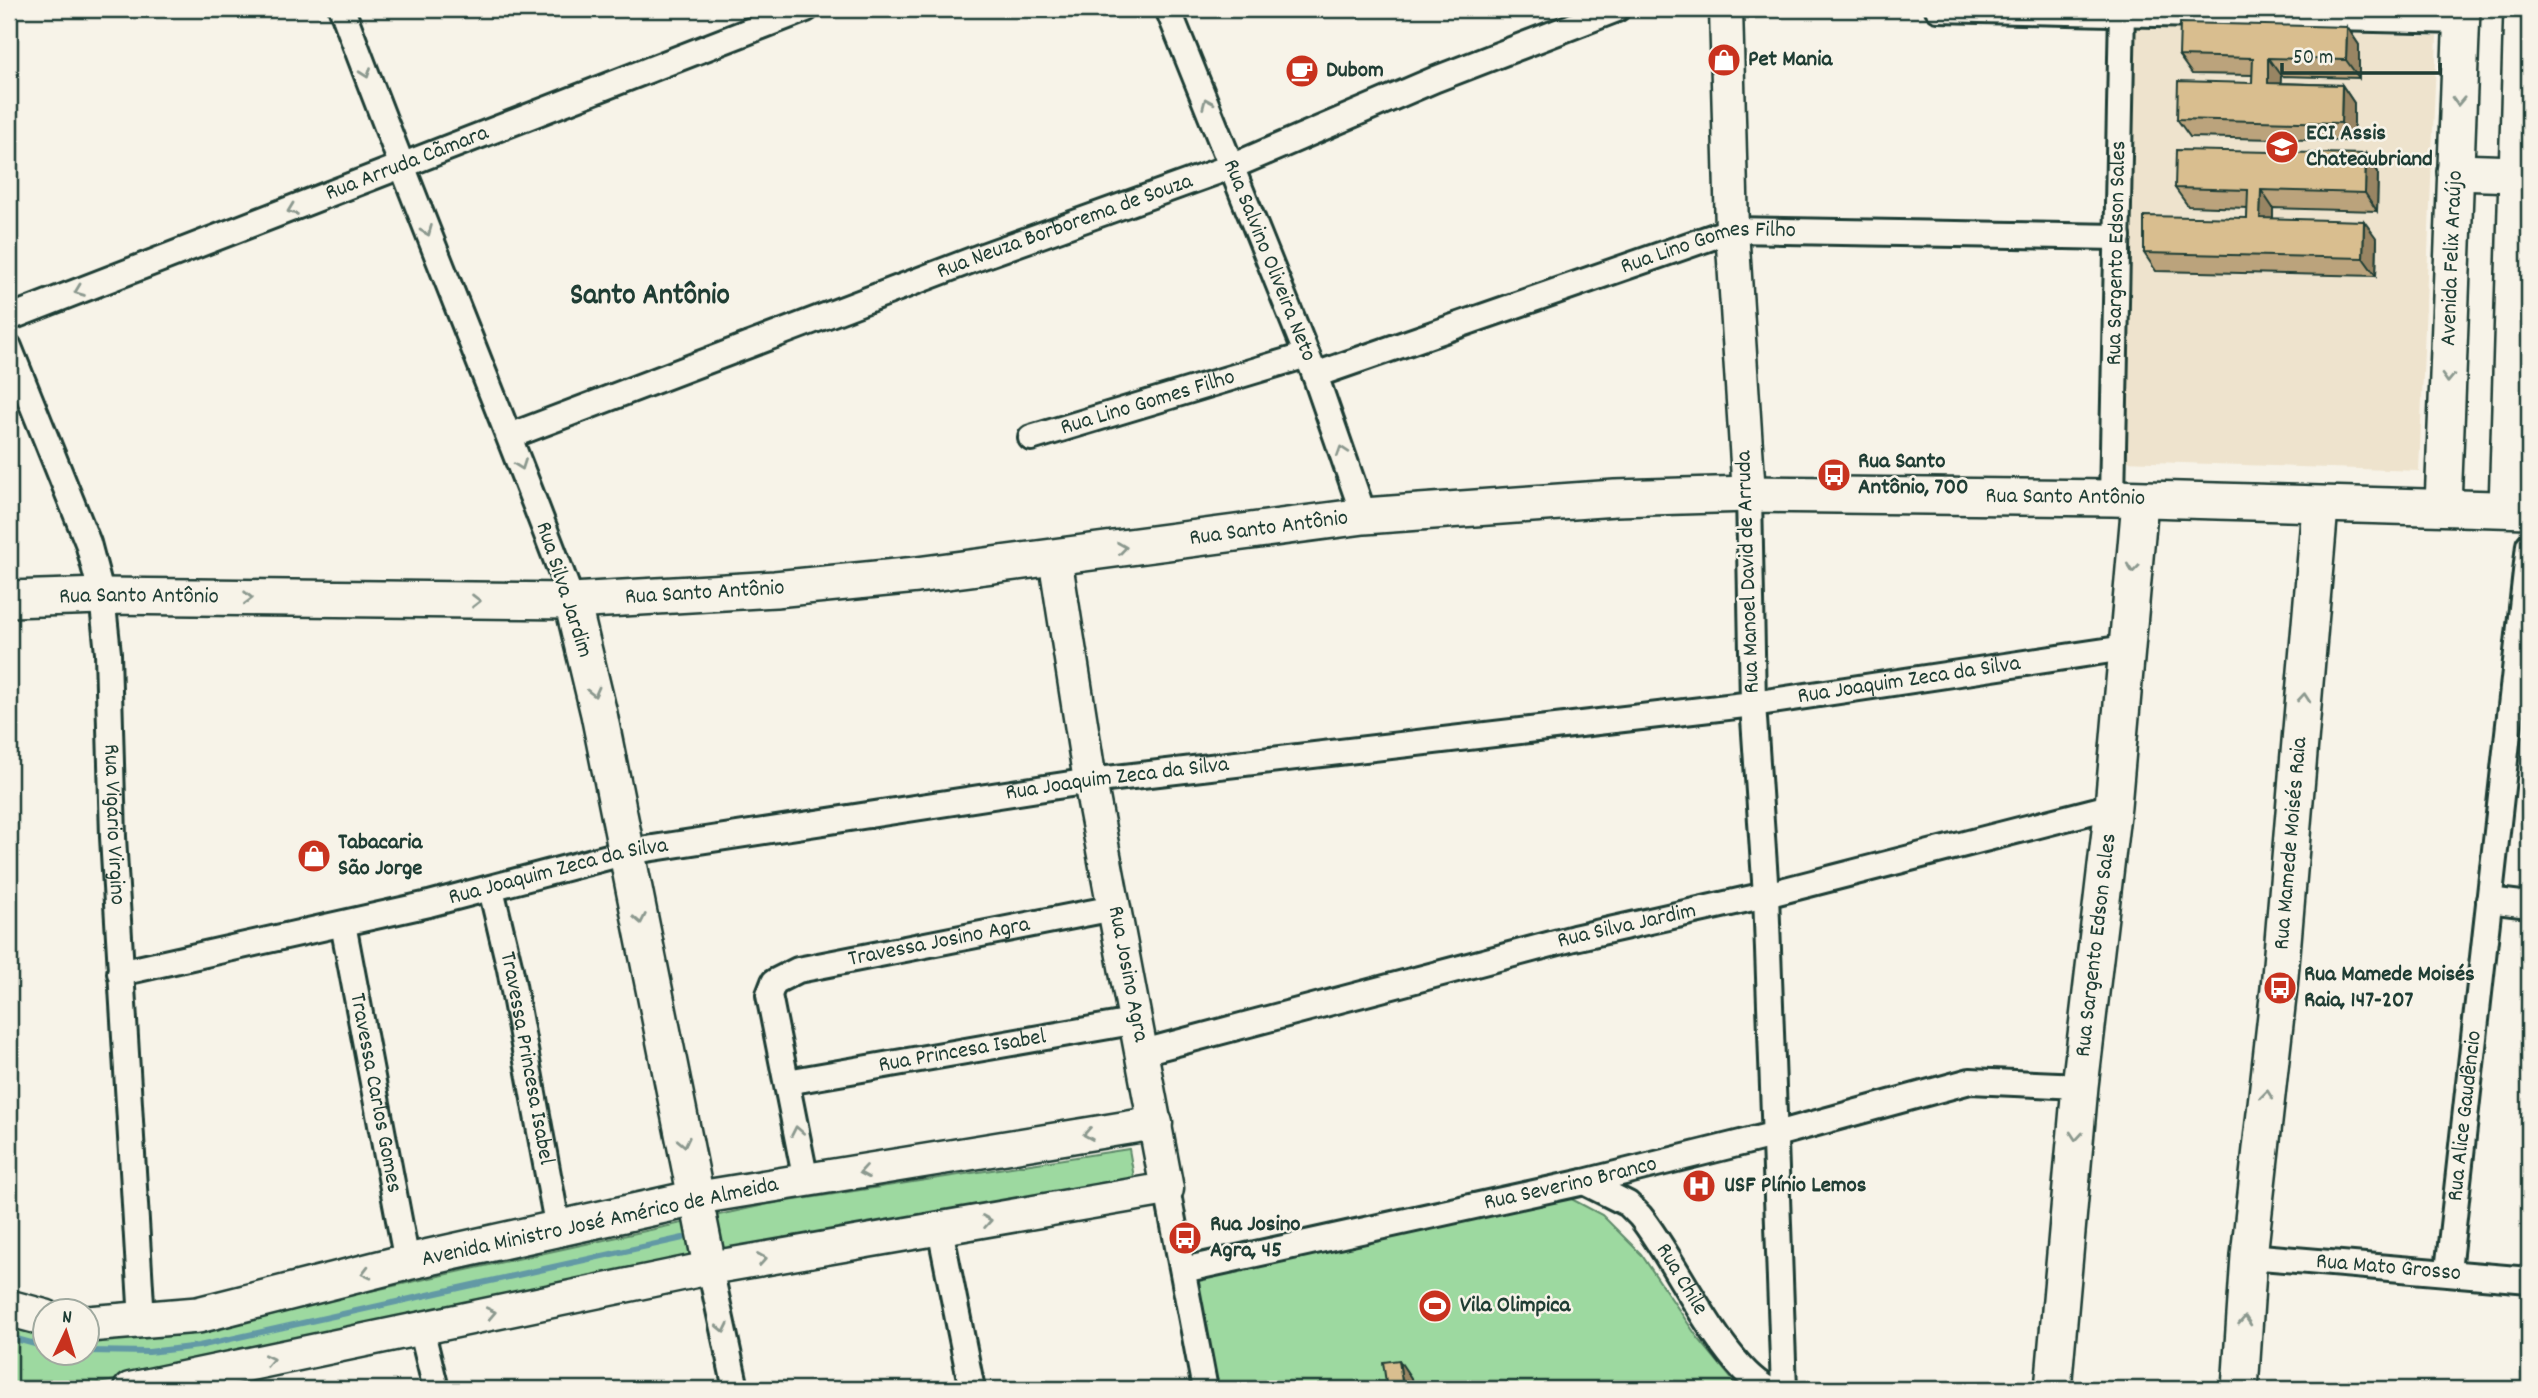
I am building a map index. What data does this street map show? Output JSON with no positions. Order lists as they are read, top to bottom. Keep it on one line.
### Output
{"streets":{"main road":["Rua Sargento Edson Sales","Avenida Felix Araújo","Rua Santo Antônio","Rua Silva Jardim","Rua Mamede Moisés Raia","Avenida Ministro José Américo de Almeida"],"street":["Rua Arruda Cãmara","Rua Neuza Borborema de Souza","Rua Lino Gomes Filho","Rua Salvino Oliveira Neto","Rua Manoel David de Arruda","Rua Joaquim Zeca da Silva","Rua Vigário Virgino","Travessa Josino Agra","Rua Josino Agra","Rua Princesa Isabel","Travessa Princesa Isabel","Travessa Carlos Gomes","Rua Alice Gaudêncio","Rua Severino Branco","Rua Mato Grosso","Rua Chile"]},"crossings":[["Rua Arruda Cãmara","Rua Silva Jardim"],["Rua Neuza Borborema de Souza","Rua Salvino Oliveira Neto"],["Rua Neuza Borborema de Souza","Rua Silva Jardim"],["Rua Lino Gomes Filho","Rua Sargento Edson Sales"],["Rua Lino Gomes Filho","Rua Salvino Oliveira Neto"],["Rua Lino Gomes Filho","Rua Manoel David de Arruda"],["Rua Sargento Edson Sales","Rua Santo Antônio"],["Rua Sargento Edson Sales","Rua Silva Jardim"],["Rua Sargento Edson Sales","Rua Joaquim Zeca da Silva"],["Rua Sargento Edson Sales","Rua Severino Branco"],["Avenida Felix Araújo","Rua Santo Antônio"],["Rua Salvino Oliveira Neto","Rua Santo Antônio"],["Rua Santo Antônio","Rua Manoel David de Arruda"],["Rua Santo Antônio","Rua Silva Jardim"],["Rua Santo Antônio","Rua Vigário Virgino"],["Rua Santo Antônio","Rua Mamede Moisés Raia"],["Rua Santo Antônio","Rua Josino Agra"],["Rua Manoel David de Arruda","Rua Silva Jardim"],["Rua Manoel David de Arruda","Rua Joaquim Zeca da Silva"],["Rua Manoel David de Arruda","Rua Severino Branco"],["Rua Silva Jardim","Rua Joaquim Zeca da Silva"],["Rua Silva Jardim","Rua Josino Agra"],["Rua Silva Jardim","Avenida Ministro José Américo de Almeida"],["Rua Joaquim Zeca da Silva","Rua Vigário Virgino"],["Rua Joaquim Zeca da Silva","Rua Josino Agra"],["Rua Joaquim Zeca da Silva","Travessa Princesa Isabel"],["Rua Joaquim Zeca da Silva","Travessa Carlos Gomes"],["Rua Vigário Virgino","Avenida Ministro José Américo de Almeida"],["Rua Mamede Moisés Raia","Rua Mato Grosso"],["Travessa Josino Agra","Rua Josino Agra"],["Travessa Josino Agra","Rua Princesa Isabel"],["Rua Josino Agra","Rua Princesa Isabel"],["Rua Josino Agra","Rua Severino Branco"],["Rua Josino Agra","Avenida Ministro José Américo de Almeida"],["Travessa Princesa Isabel","Avenida Ministro José Américo de Almeida"],["Travessa Carlos Gomes","Avenida Ministro José Américo de Almeida"],["Rua Alice Gaudêncio","Rua Mato Grosso"],["Rua Severino Branco","Rua Chile"]],"one_way":["Rua Arruda Cãmara","Rua Salvino Oliveira Neto","Rua Silva Jardim","Rua Mamede Moisés Raia"],"districts":["Santo Antônio"],"places":{"shop":["Pet Mania","Tabacaria São Jorge"],"cafe":["Dubom"],"school or university":["ECI Assis Chateaubriand"],"bus stop":["Rua Santo Antônio, 700","Rua Mamede Moisés Raia, 147-207","Rua Josino Agra, 45"],"hospital":["USF Plínio Lemos"],"sports":["Vila Olimpica"]},"scale_bar":"50 m","north":"top"}
